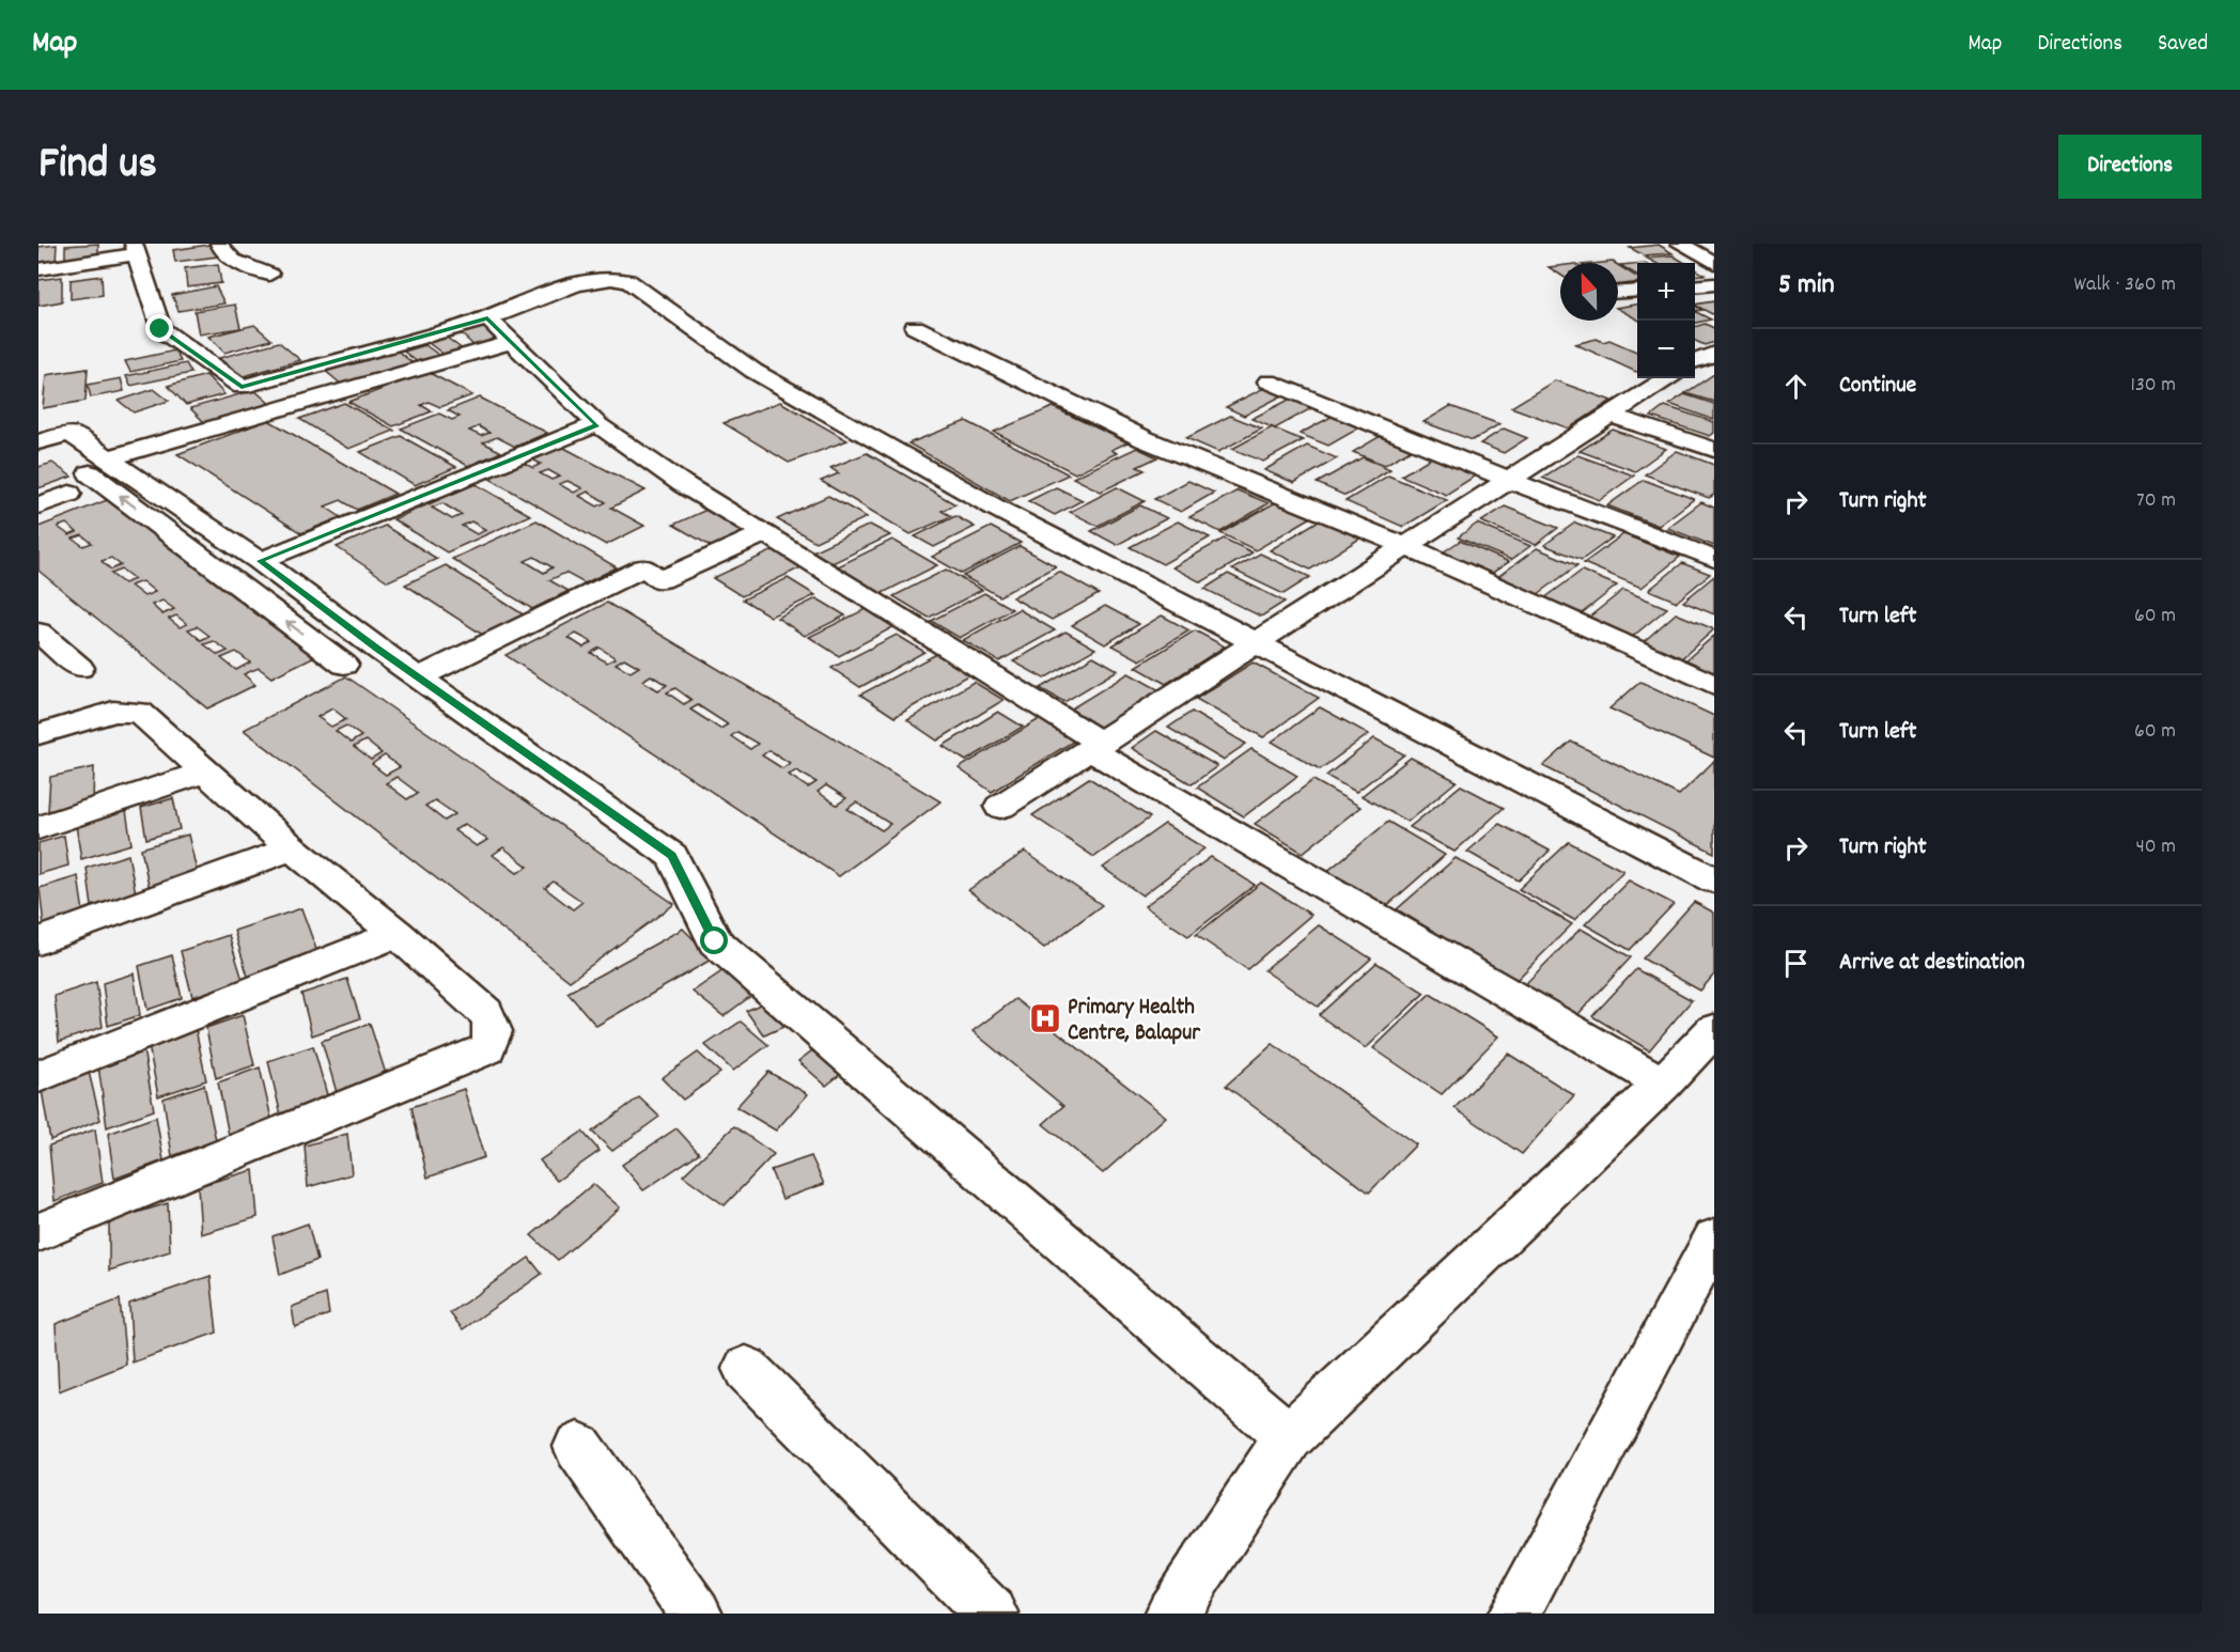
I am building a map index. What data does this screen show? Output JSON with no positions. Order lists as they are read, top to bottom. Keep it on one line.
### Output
{"places":{"hospital":["Primary Health Centre, Balapur"]},"north":"top","page":{"header":"Map","nav":["Map","Directions","Saved"],"title":"Find us","buttons":"Directions","heading":["5 min","Walk · 360 m"],"map_buttons":["+","−"],"list":[["Continue","130 m"],["Turn right","70 m"],["Turn left","60 m"],["Turn left","60 m"],["Turn right","40 m"],"Arrive at destination"]}}
